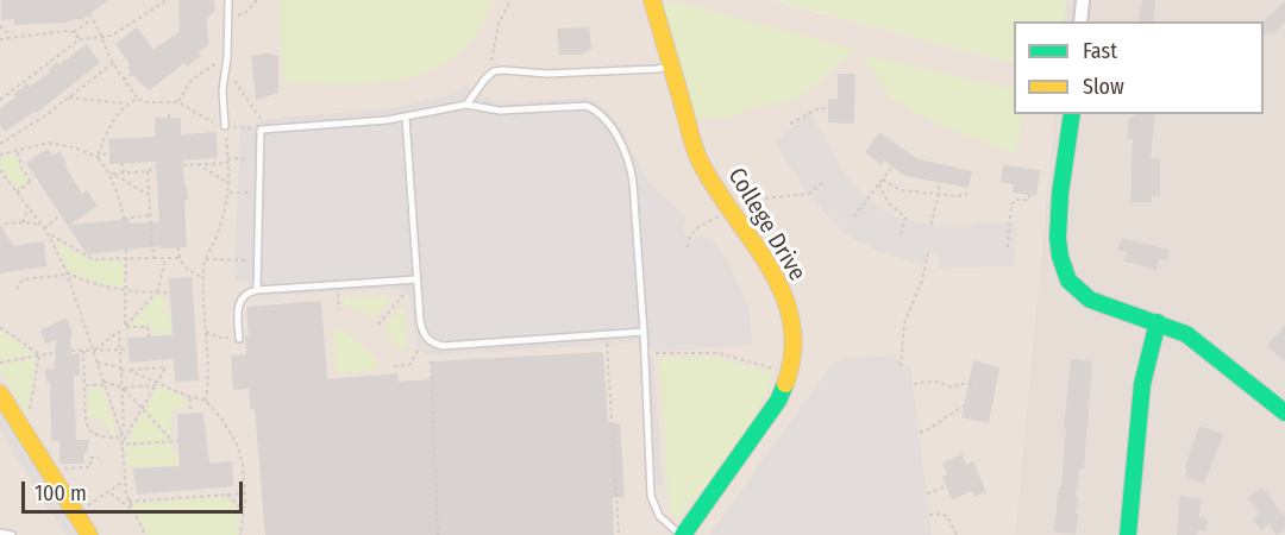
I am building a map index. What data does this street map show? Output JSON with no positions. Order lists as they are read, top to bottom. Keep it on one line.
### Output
{"streets":{"street":["College Drive"]},"legend":["Fast","Slow"],"scale_bar":"100 m"}
